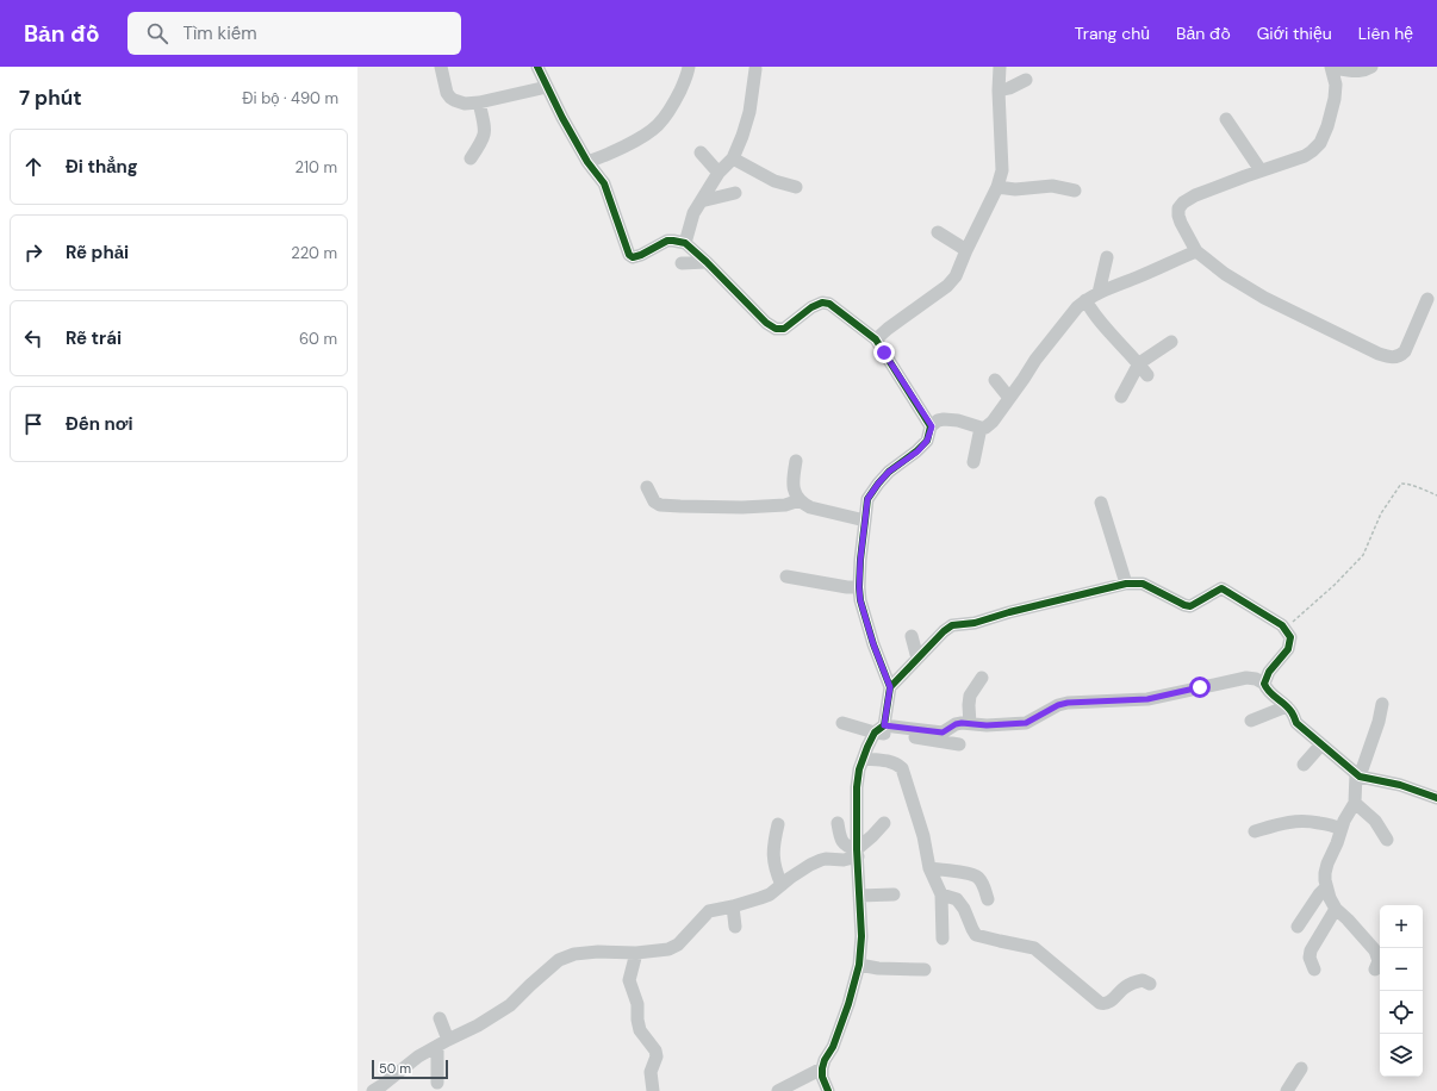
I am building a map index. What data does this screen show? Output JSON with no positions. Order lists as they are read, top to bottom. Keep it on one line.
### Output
{"scale_bar":"50 m","page":{"header":"Bản đồ","search":"Tìm kiếm","nav":["Trang chủ","Bản đồ","Giới thiệu","Liên hệ"],"heading":["7 phút","Đi bộ · 490 m"],"list":[["Đi thẳng","210 m"],["Rẽ phải","220 m"],["Rẽ trái","60 m"],"Đến nơi"],"map_buttons":["+","−"],"scale":"50 m"}}
